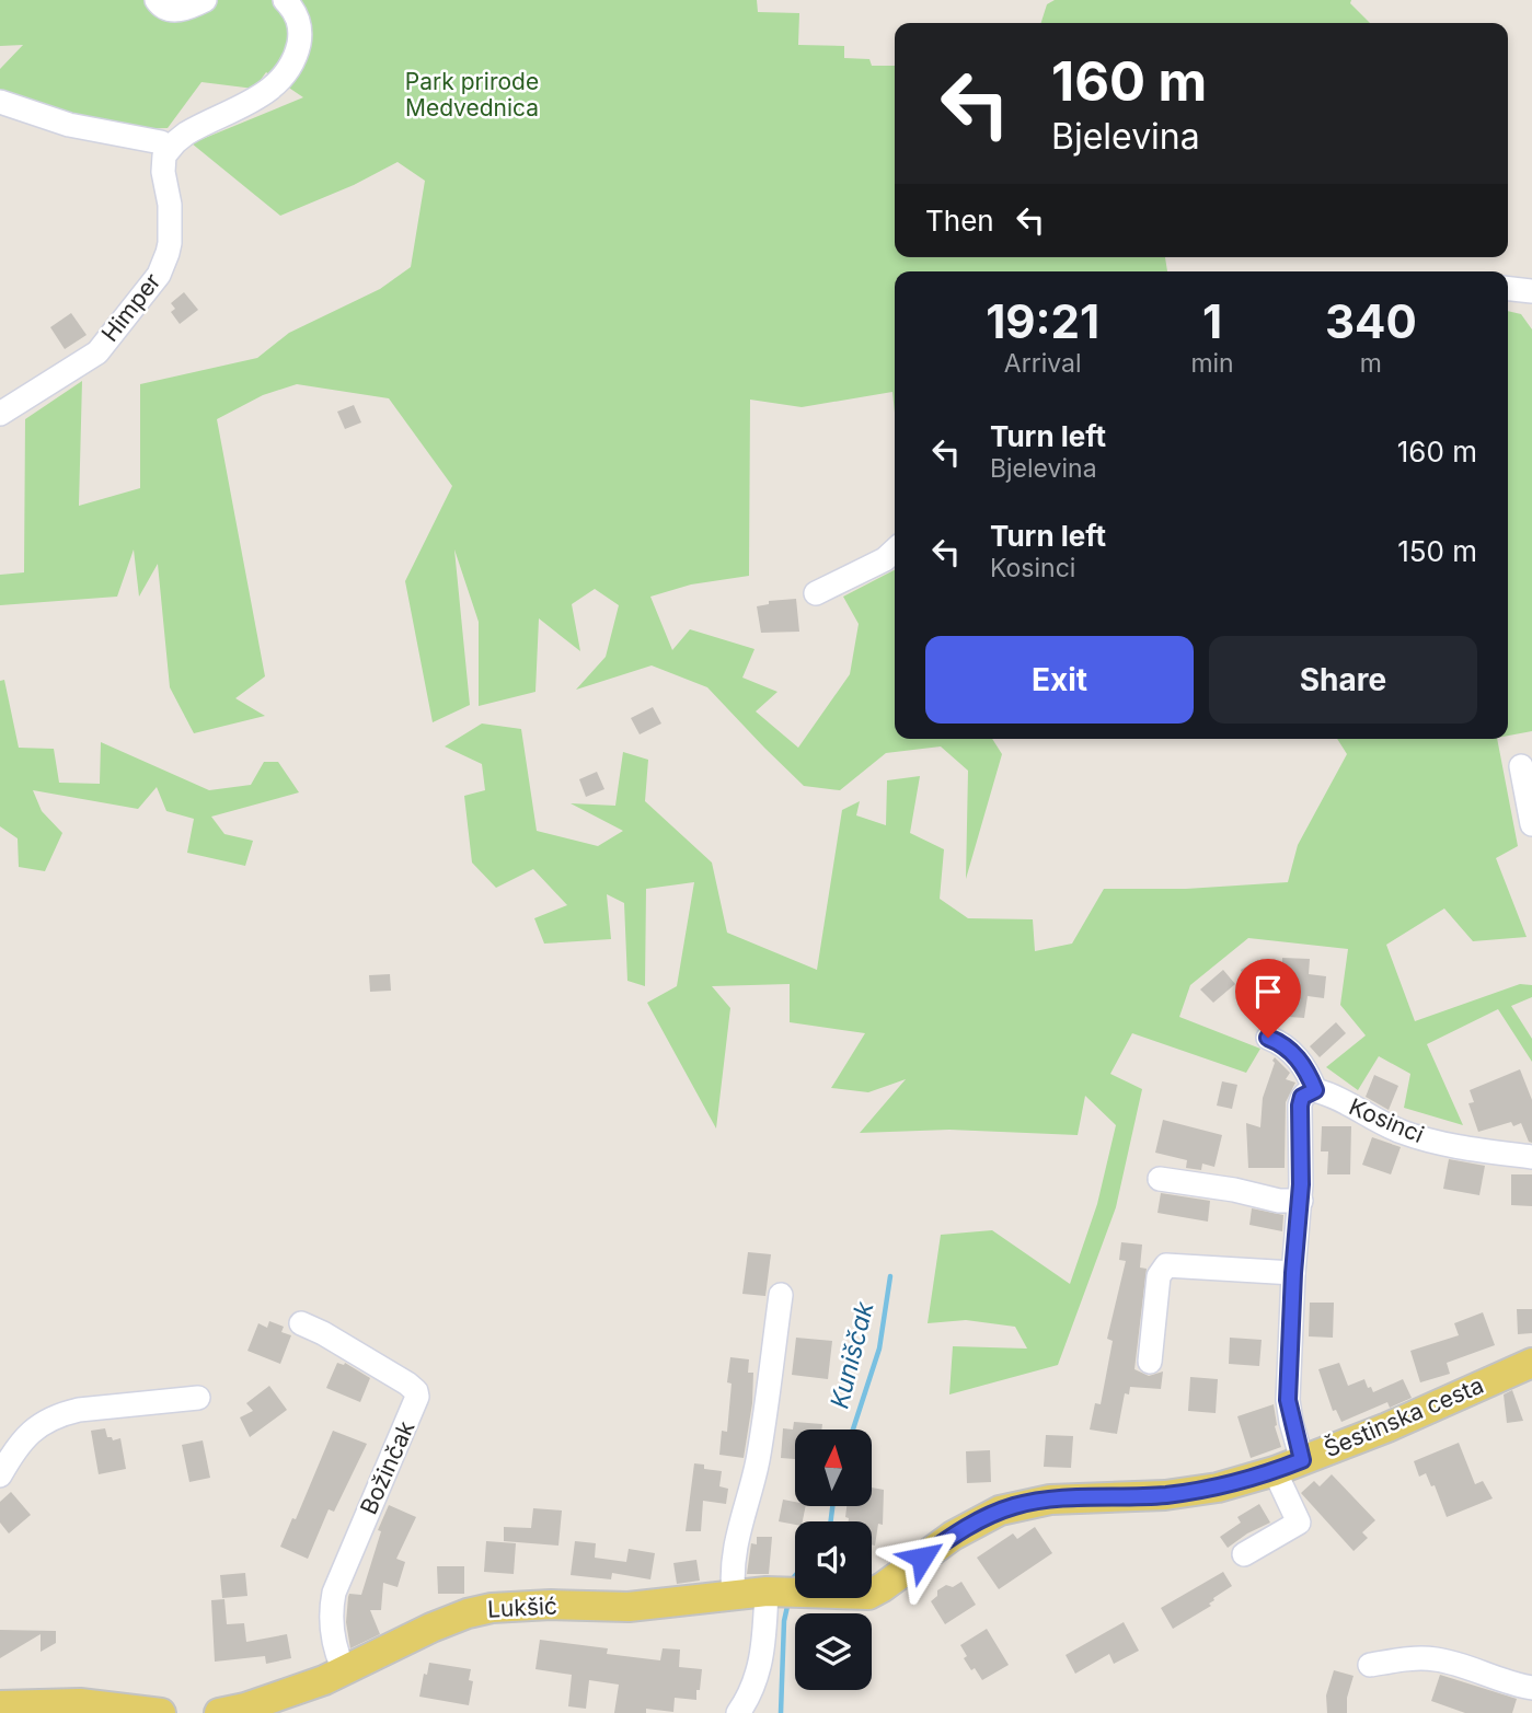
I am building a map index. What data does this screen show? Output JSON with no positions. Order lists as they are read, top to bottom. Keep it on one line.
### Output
{"streets":{"main road":["Šestinska cesta","Lukšić"],"street":["Himper","Kosinci","Božinčak"]},"crossings":[["Šestinska cesta","Lukšić"],["Božinčak","Lukšić"]],"water":["Kuniščak"],"parks":["Park prirode Medvednica"],"north":"top","page":{"turn":["160 m","Bjelevina"],"then":"Then","eta":["19:21","Arrival","1","min","340","m"],"list":[{"name":"Turn left","note":"Bjelevina","value":"160 m"},{"name":"Turn left","note":"Kosinci","value":"150 m"}],"buttons":["Exit","Share"]}}
